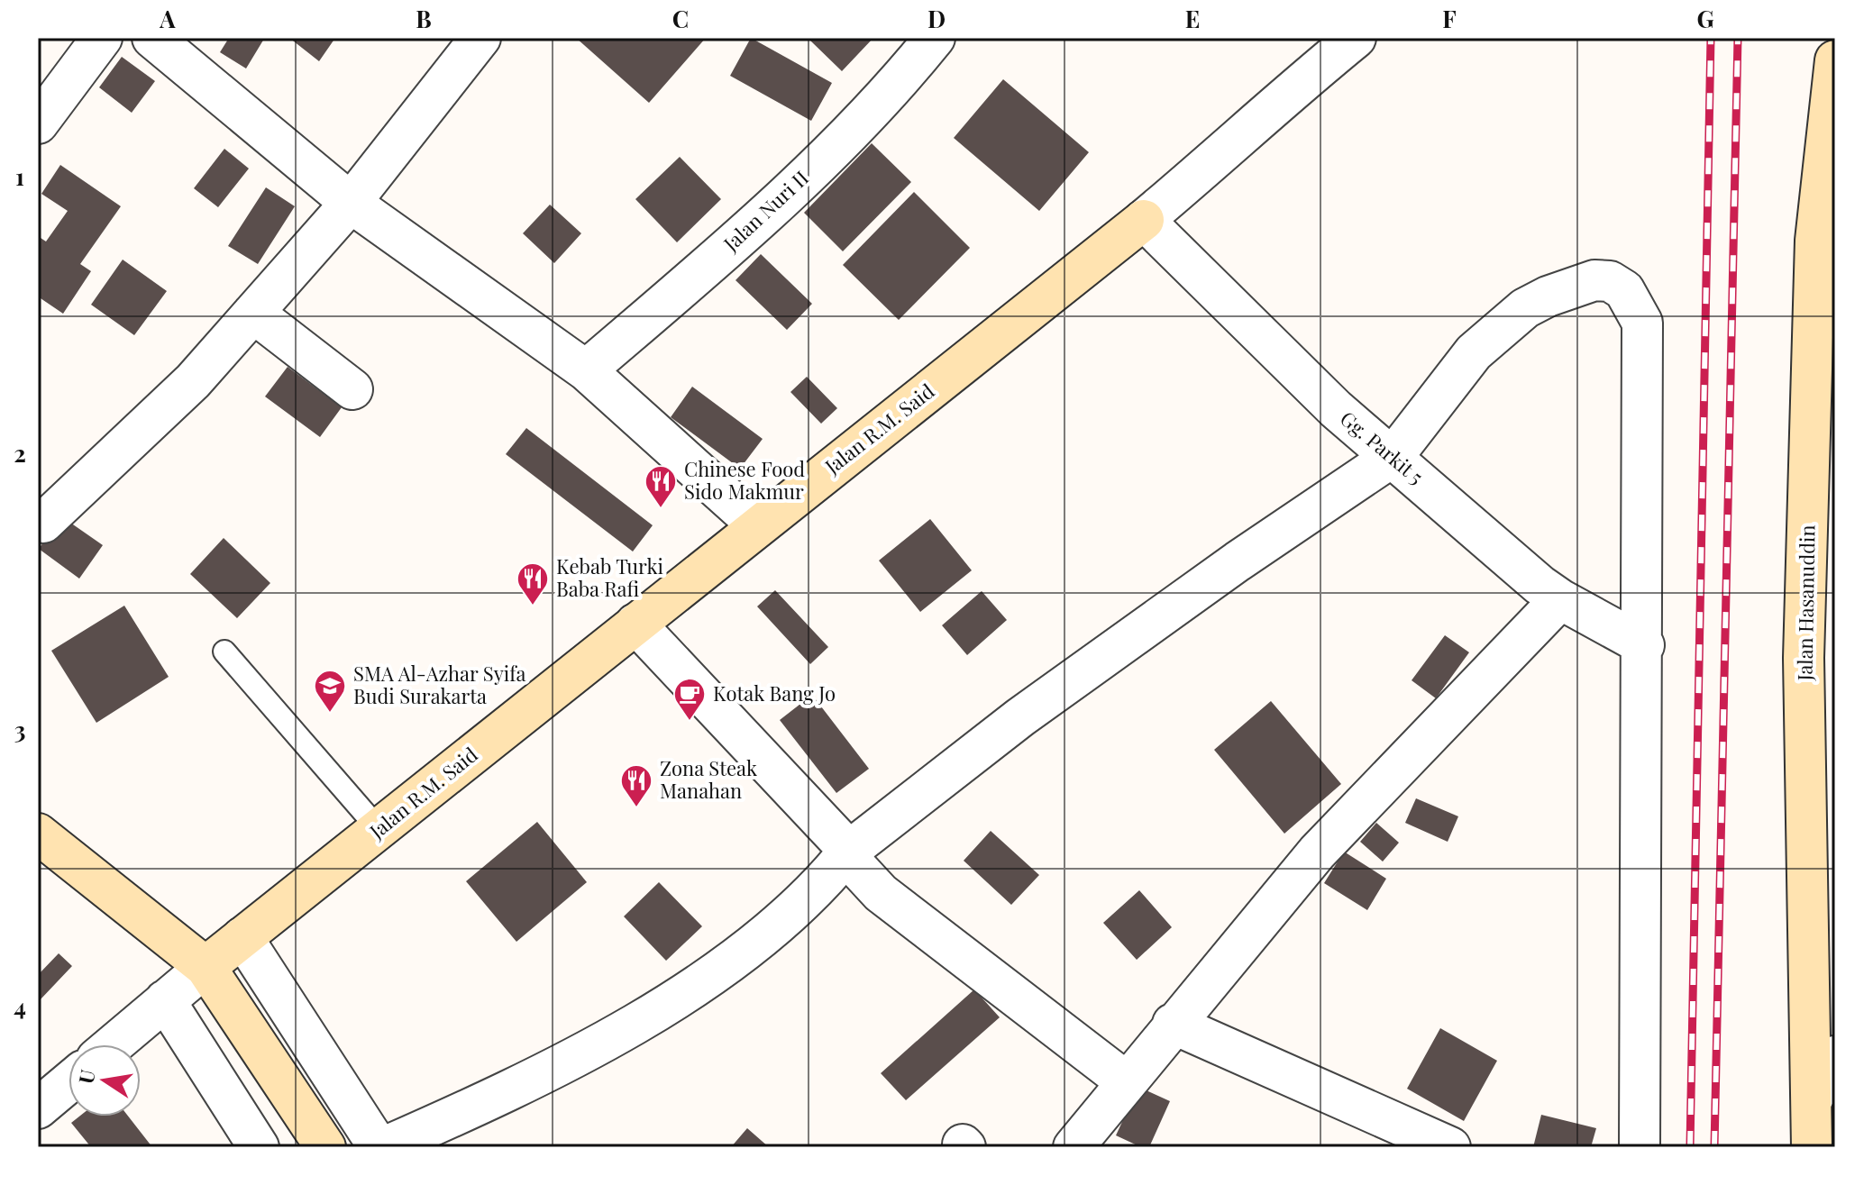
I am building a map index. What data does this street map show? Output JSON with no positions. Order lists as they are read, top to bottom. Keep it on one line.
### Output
{"streets":{"main road":["Jalan R.M. Said","Jalan Hasanuddin"],"street":["Jalan Nuri II","Gg. Parkit 5"]},"crossings":[["Jalan R.M. Said","Gg. Parkit 5"]],"places":{"restaurant":["Chinese Food Sido Makmur","Kebab Turki Baba Rafi","Zona Steak Manahan"],"school or university":["SMA Al-Azhar Syifa Budi Surakarta"],"cafe":["Kotak Bang Jo"]},"north":"left","grid":{"columns":["A","B","C","D","E","F","G"],"rows":["1","2","3","4"]}}
